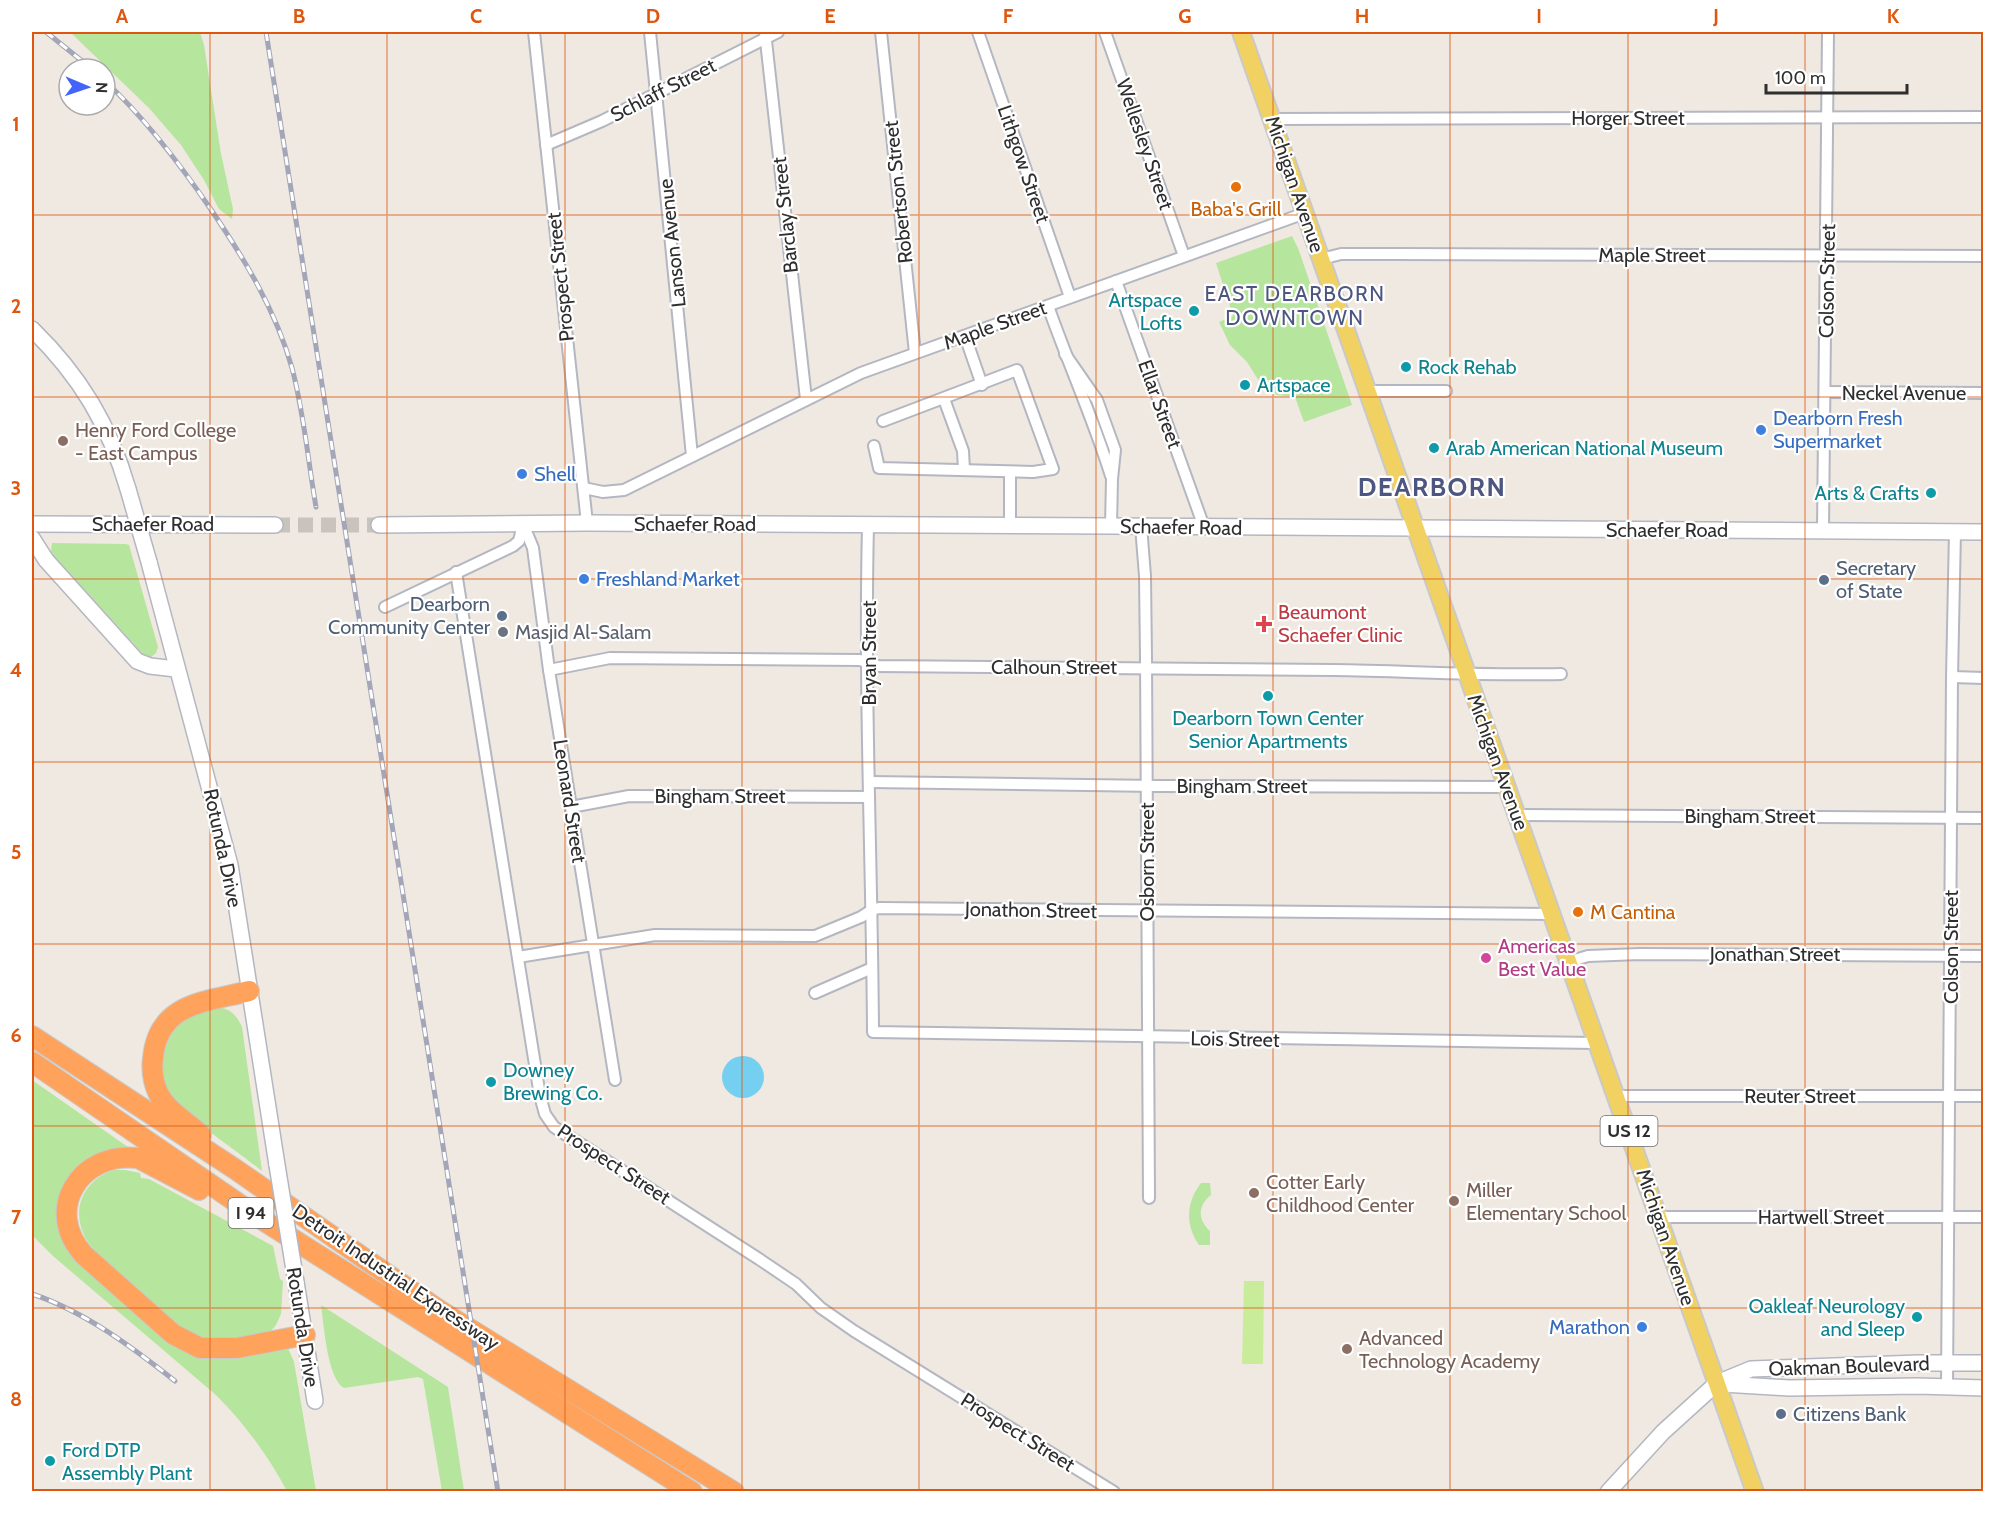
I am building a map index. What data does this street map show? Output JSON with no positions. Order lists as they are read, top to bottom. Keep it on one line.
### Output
{"streets":{"highway":["I 94","Detroit Industrial Expressway"],"main road":["Michigan Avenue","Schaefer Road","Rotunda Drive","US 12","Oakman Boulevard"],"street":["Schlaff Street","Horger Street","Wellesley Street","Lithgow Street","Robertson Street","Barclay Street","Lanson Avenue","Maple Street","Prospect Street","Colson Street","Neckel Avenue","Ellar Street","Bryan Street","Calhoun Street","Bingham Street","Leonard Street","Osborn Street","Jonathon Street","Jonathan Street","Lois Street","Reuter Street","Hartwell Street"]},"crossings":[["Schlaff Street","Barclay Street"],["Schlaff Street","Lanson Avenue"],["Schlaff Street","Prospect Street"],["Horger Street","Michigan Avenue"],["Horger Street","Colson Street"],["Wellesley Street","Maple Street"],["Lithgow Street","Maple Street"],["Michigan Avenue","Maple Street"],["Michigan Avenue","Schaefer Road"],["Michigan Avenue","Calhoun Street"],["Michigan Avenue","Bingham Street"],["Michigan Avenue","Jonathon Street"],["Michigan Avenue","Jonathan Street"],["Michigan Avenue","Lois Street"],["Michigan Avenue","Reuter Street"],["Michigan Avenue","Hartwell Street"],["Michigan Avenue","Oakman Boulevard"],["Robertson Street","Maple Street"],["Barclay Street","Maple Street"],["Lanson Avenue","Maple Street"],["Maple Street","Prospect Street"],["Maple Street","Colson Street"],["Maple Street","Ellar Street"],["Prospect Street","Schaefer Road"],["Prospect Street","Jonathon Street"],["Colson Street","Neckel Avenue"],["Colson Street","Schaefer Road"],["Colson Street","Bingham Street"],["Colson Street","Jonathan Street"],["Colson Street","Reuter Street"],["Colson Street","Hartwell Street"],["Colson Street","Oakman Boulevard"],["Ellar Street","Schaefer Road"],["Schaefer Road","Bryan Street"],["Schaefer Road","Leonard Street"],["Schaefer Road","Osborn Street"],["Bryan Street","Calhoun Street"],["Bryan Street","Bingham Street"],["Calhoun Street","Leonard Street"],["Calhoun Street","Osborn Street"],["Bingham Street","Leonard Street"],["Bingham Street","Osborn Street"],["Leonard Street","Jonathon Street"],["Osborn Street","Jonathon Street"],["Osborn Street","Lois Street"]],"districts":["EAST DEARBORN DOWNTOWN","DEARBORN"],"places":{"other":["Baba's Grill","Artspace Lofts","Rock Rehab","Artspace","Dearborn Fresh Supermarket","Henry Ford College - East Campus","Arab American National Museum","Shell","Arts & Crafts","Freshland Market","Secretary of State","Dearborn Community Center","Masjid Al-Salam","Dearborn Town Center Senior Apartments","M Cantina","Americas Best Value","Downey Brewing Co.","Cotter Early Childhood Center","Miller Elementary School","Oakleaf Neurology and Sleep","Marathon","Advanced Technology Academy","Citizens Bank","Ford DTP Assembly Plant"],"health":["Beaumont Schaefer Clinic"]},"scale_bar":"100 m","north":"right","grid":{"columns":["A","B","C","D","E","F","G","H","I","J","K"],"rows":["1","2","3","4","5","6","7","8"]}}
